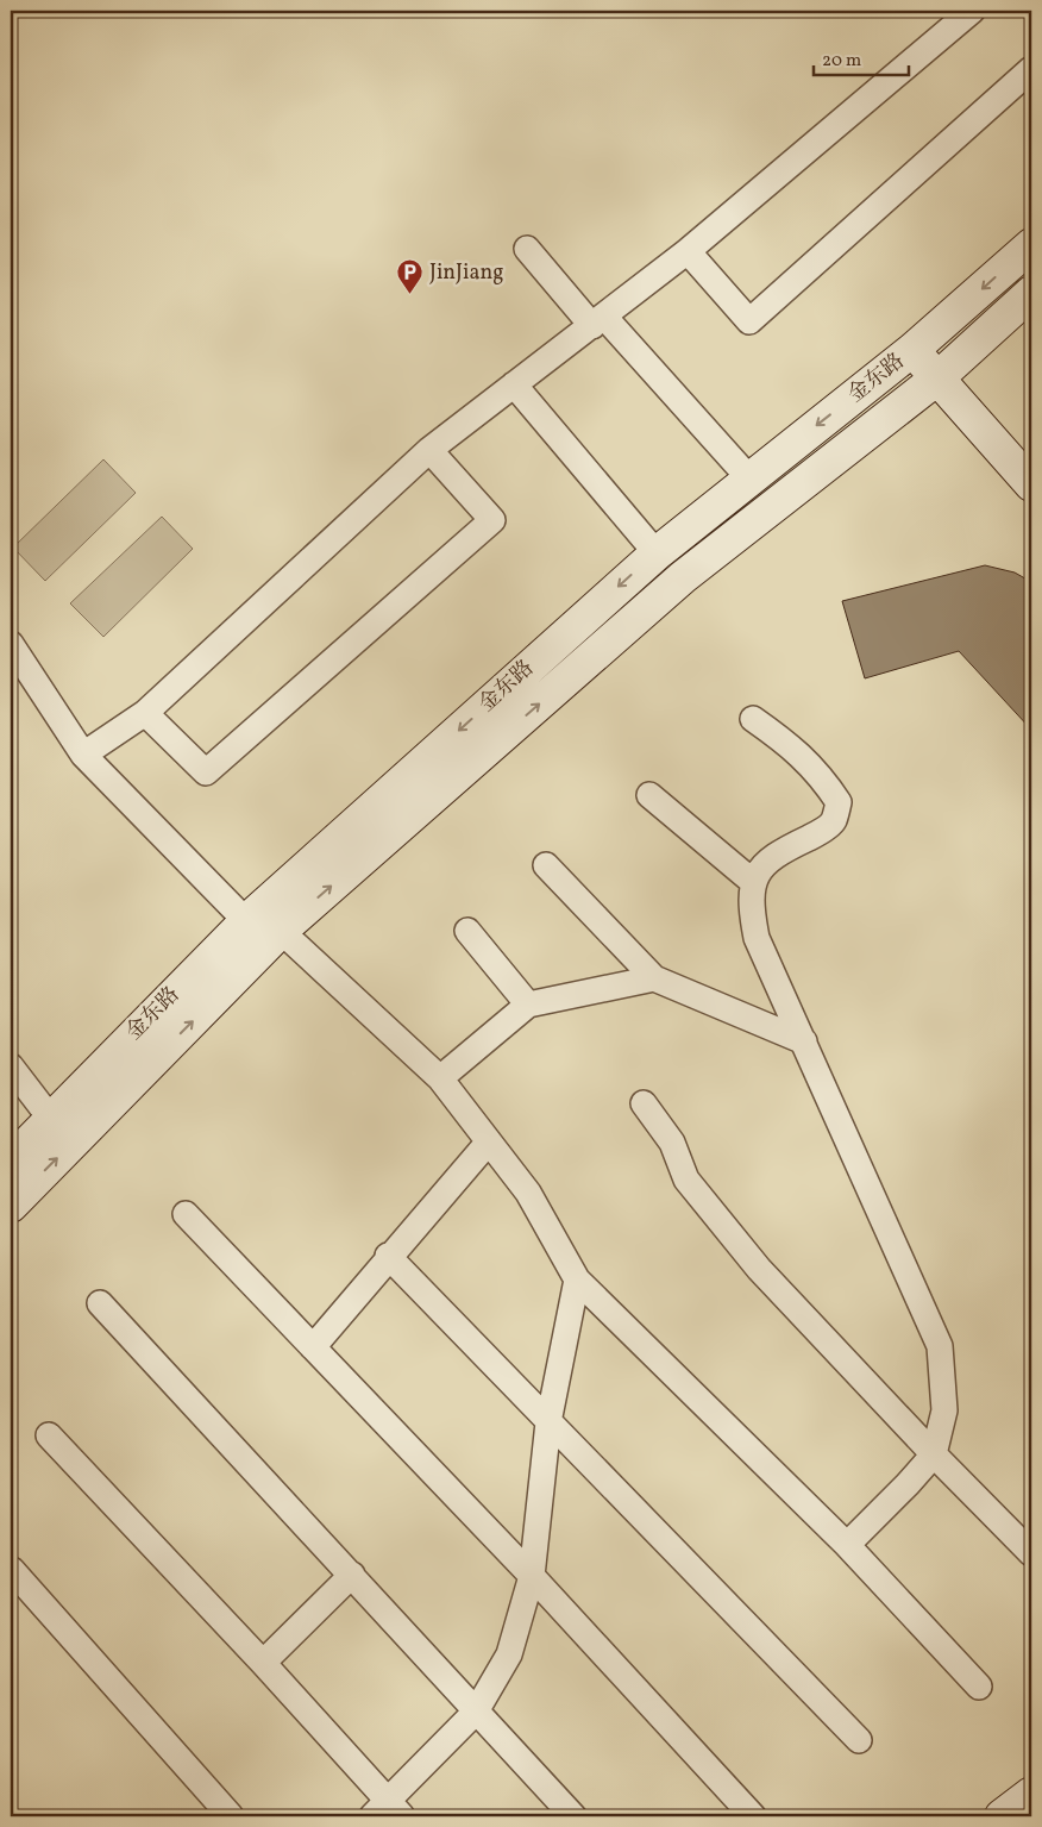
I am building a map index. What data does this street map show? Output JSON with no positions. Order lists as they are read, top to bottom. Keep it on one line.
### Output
{"streets":{"main road":["金东路"]},"places":{"parking":["JinJiang"]},"scale_bar":"20 m"}
